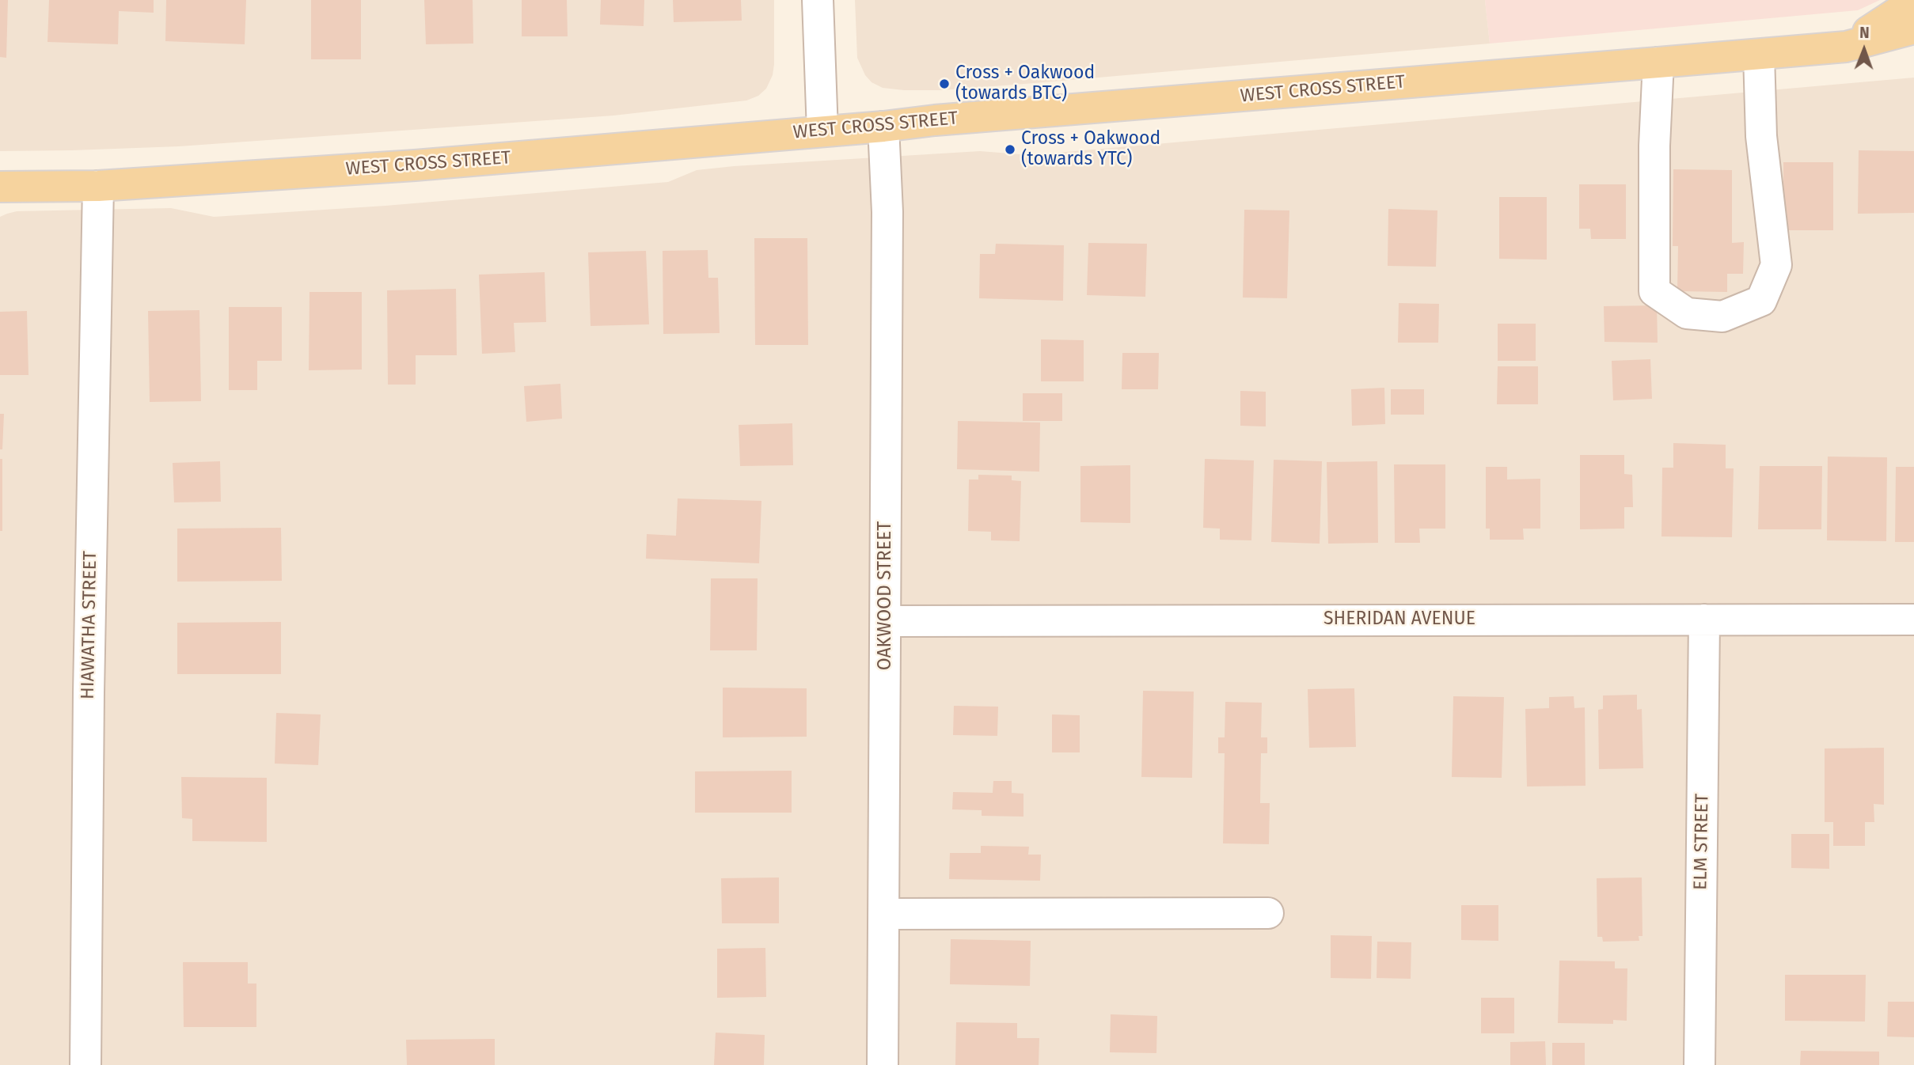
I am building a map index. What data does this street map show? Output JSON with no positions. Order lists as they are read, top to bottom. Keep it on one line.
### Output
{"streets":{"main road":["WEST CROSS STREET"],"street":["OAKWOOD STREET","SHERIDAN AVENUE","HIAWATHA STREET","ELM STREET"]},"crossings":[["WEST CROSS STREET","OAKWOOD STREET"],["WEST CROSS STREET","HIAWATHA STREET"],["OAKWOOD STREET","SHERIDAN AVENUE"],["SHERIDAN AVENUE","ELM STREET"]],"places":["Cross + Oakwood (towards BTC)","Cross + Oakwood (towards YTC)"],"north":"top"}
